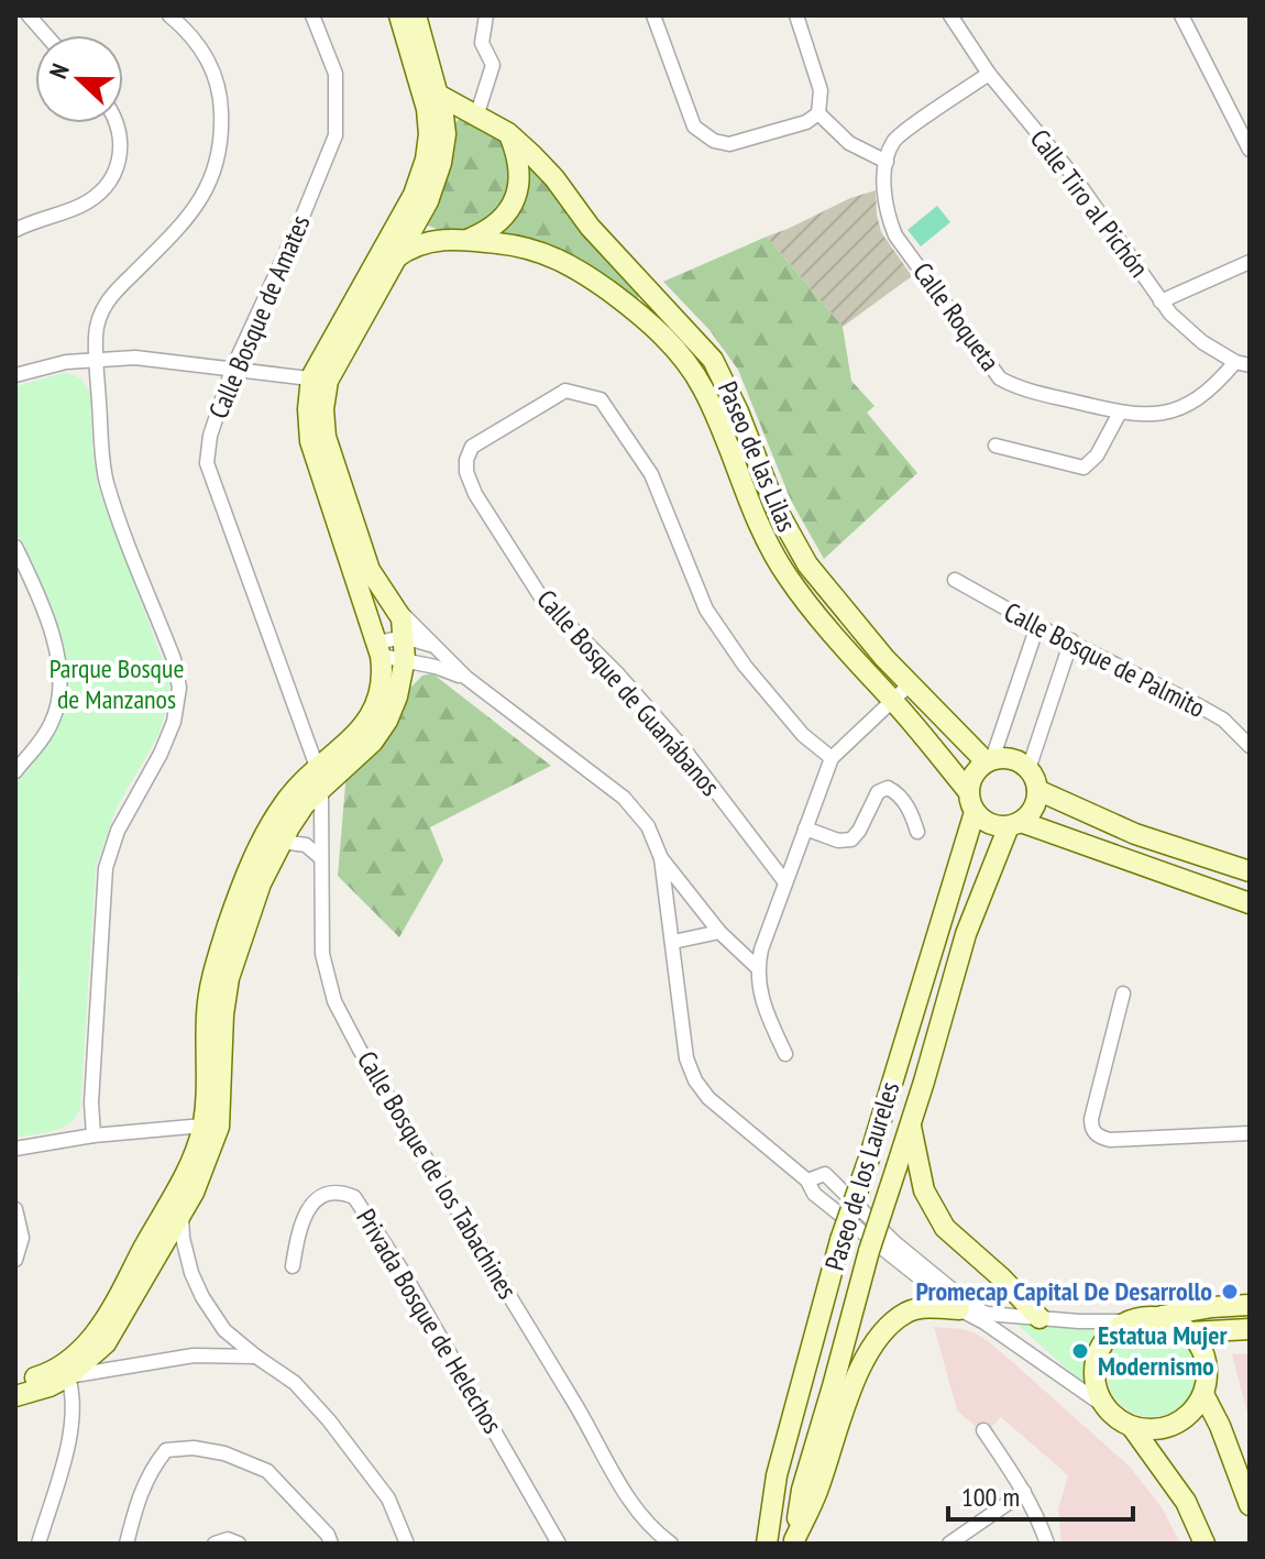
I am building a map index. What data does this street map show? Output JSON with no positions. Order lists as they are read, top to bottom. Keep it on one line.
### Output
{"streets":{"street":["Calle Tiro al Pichón","Calle Bosque de Amates","Calle Roqueta","Paseo de las Lilas","Calle Bosque de Palmito","Calle Bosque de Guanábanos","Calle Bosque de los Tabachines","Paseo de los Laureles","Privada Bosque de Helechos"]},"crossings":[["Calle Tiro al Pichón","Calle Roqueta"],["Calle Bosque de Amates","Calle Bosque de los Tabachines"],["Paseo de las Lilas","Paseo de los Laureles"]],"parks":["Parque Bosque de Manzanos"],"places":["Promecap Capital De Desarrollo","Estatua Mujer Modernismo"],"scale_bar":"100 m","north":"left"}
